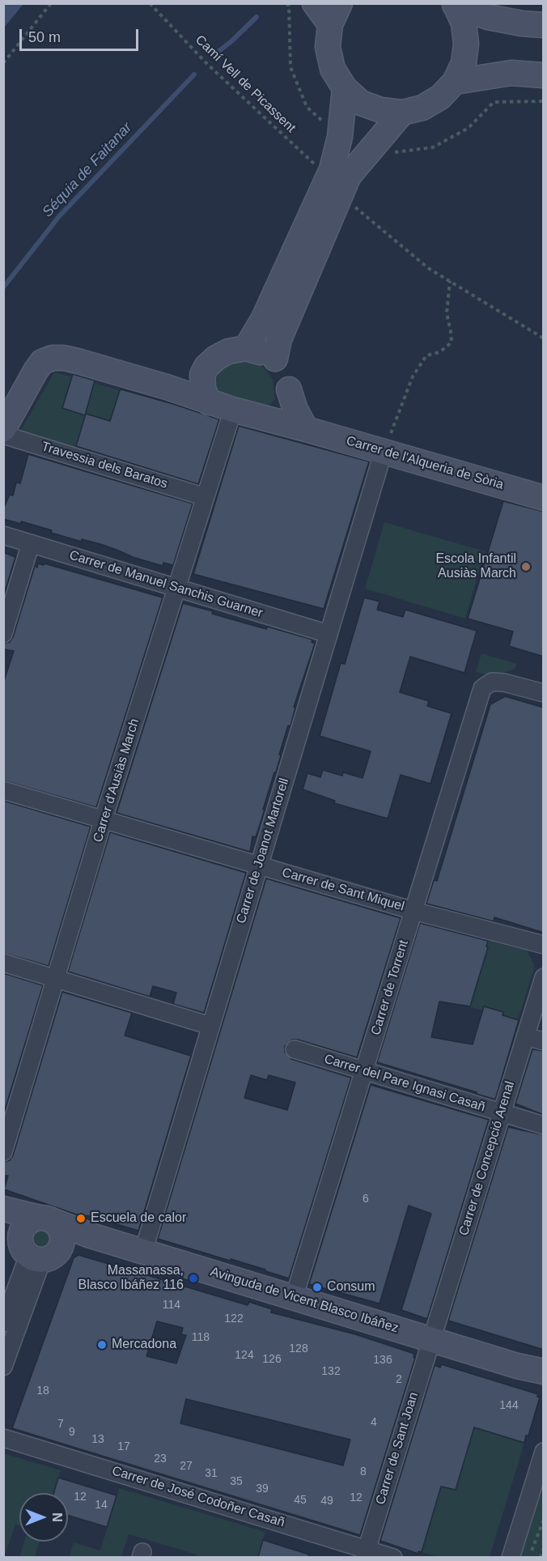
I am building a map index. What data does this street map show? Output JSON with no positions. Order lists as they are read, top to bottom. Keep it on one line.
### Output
{"streets":{"street":["Carrer de l'Alqueria de Sòria","Travessia dels Baratos","Carrer de Manuel Sanchis Guarner","Carrer d'Ausiàs March","Carrer de Joanot Martorell","Carrer de Sant Miquel","Carrer de Torrent","Carrer del Pare Ignasi Casañ","Carrer de Concepció Arenal","Avinguda de Vicent Blasco Ibáñez","Carrer de Sant Joan","Carrer de José Codoñer Casañ"],"path":["Camí Vell de Picassent"]},"crossings":[["Carrer de l'Alqueria de Sòria","Carrer d'Ausiàs March"],["Carrer de l'Alqueria de Sòria","Carrer de Joanot Martorell"],["Travessia dels Baratos","Carrer d'Ausiàs March"],["Carrer de Manuel Sanchis Guarner","Carrer d'Ausiàs March"],["Carrer de Manuel Sanchis Guarner","Carrer de Joanot Martorell"],["Carrer d'Ausiàs March","Carrer de Sant Miquel"],["Carrer de Joanot Martorell","Carrer de Sant Miquel"],["Carrer de Joanot Martorell","Avinguda de Vicent Blasco Ibáñez"],["Carrer de Sant Miquel","Carrer de Torrent"],["Carrer de Torrent","Carrer del Pare Ignasi Casañ"],["Carrer de Torrent","Avinguda de Vicent Blasco Ibáñez"],["Carrer del Pare Ignasi Casañ","Carrer de Concepció Arenal"],["Carrer de Concepció Arenal","Avinguda de Vicent Blasco Ibáñez"],["Carrer de Concepció Arenal","Carrer de Sant Joan"],["Avinguda de Vicent Blasco Ibáñez","Carrer de Sant Joan"],["Carrer de Sant Joan","Carrer de José Codoñer Casañ"]],"water":["Séquia de Faitanar"],"places":["Escola Infantil Ausiàs March","Escuela de calor","Massanassa, Blasco Ibáñez 116","Consum","Mercadona"],"house_numbers":["6","114","122","118","128","124","126","136","132","2","18","144","4","7","9","13","17","23","27","8","31","35","39","12","12","45","49","14"],"scale_bar":"50 m","north":"right"}
